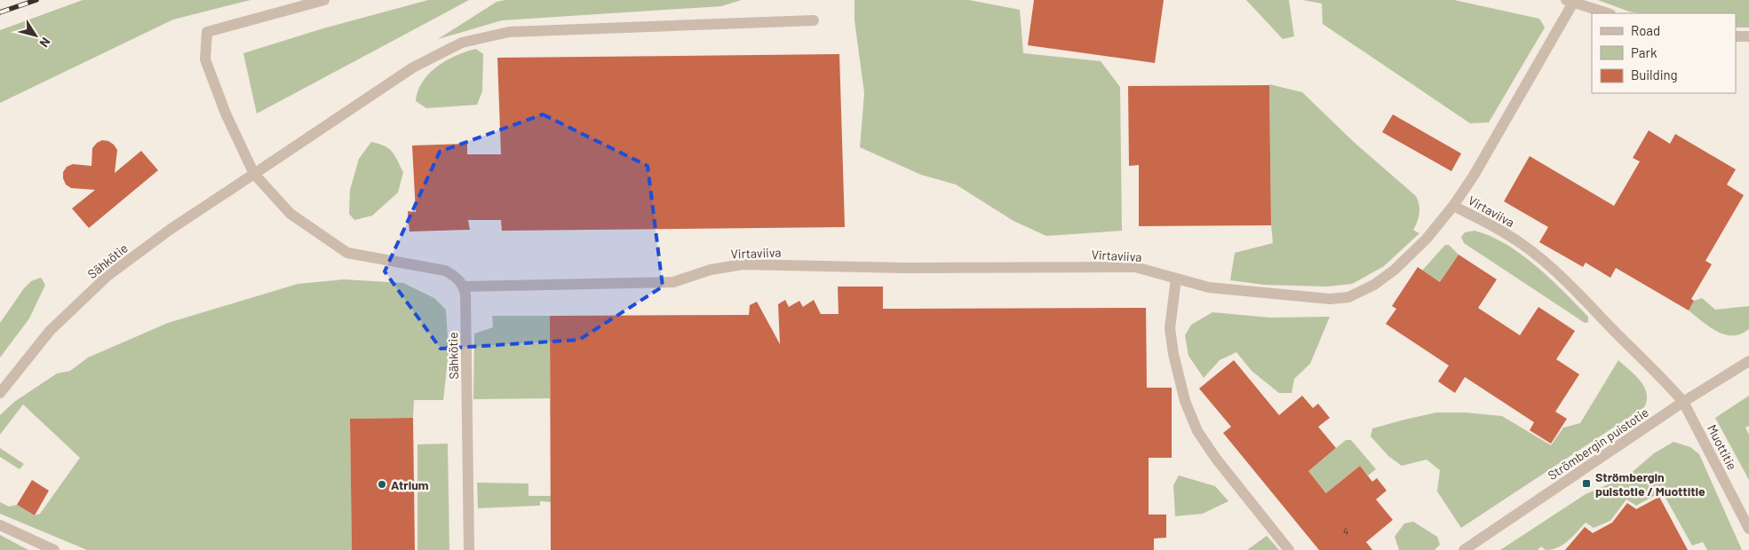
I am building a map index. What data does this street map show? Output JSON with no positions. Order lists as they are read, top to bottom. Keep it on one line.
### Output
{"streets":{"street":["Virtaviiva","Sähkötie","Strömbergin puistotie","Muottitie"]},"crossings":[["Virtaviiva","Sähkötie"],["Virtaviiva","Strömbergin puistotie"],["Virtaviiva","Muottitie"],["Strömbergin puistotie","Muottitie"]],"places":{"transit":["Strömbergin puistotie / Muottitie"],"other":["Atrium"]},"house_numbers":["4"],"legend":["Road","Park","Building"],"north":"bottom right"}
